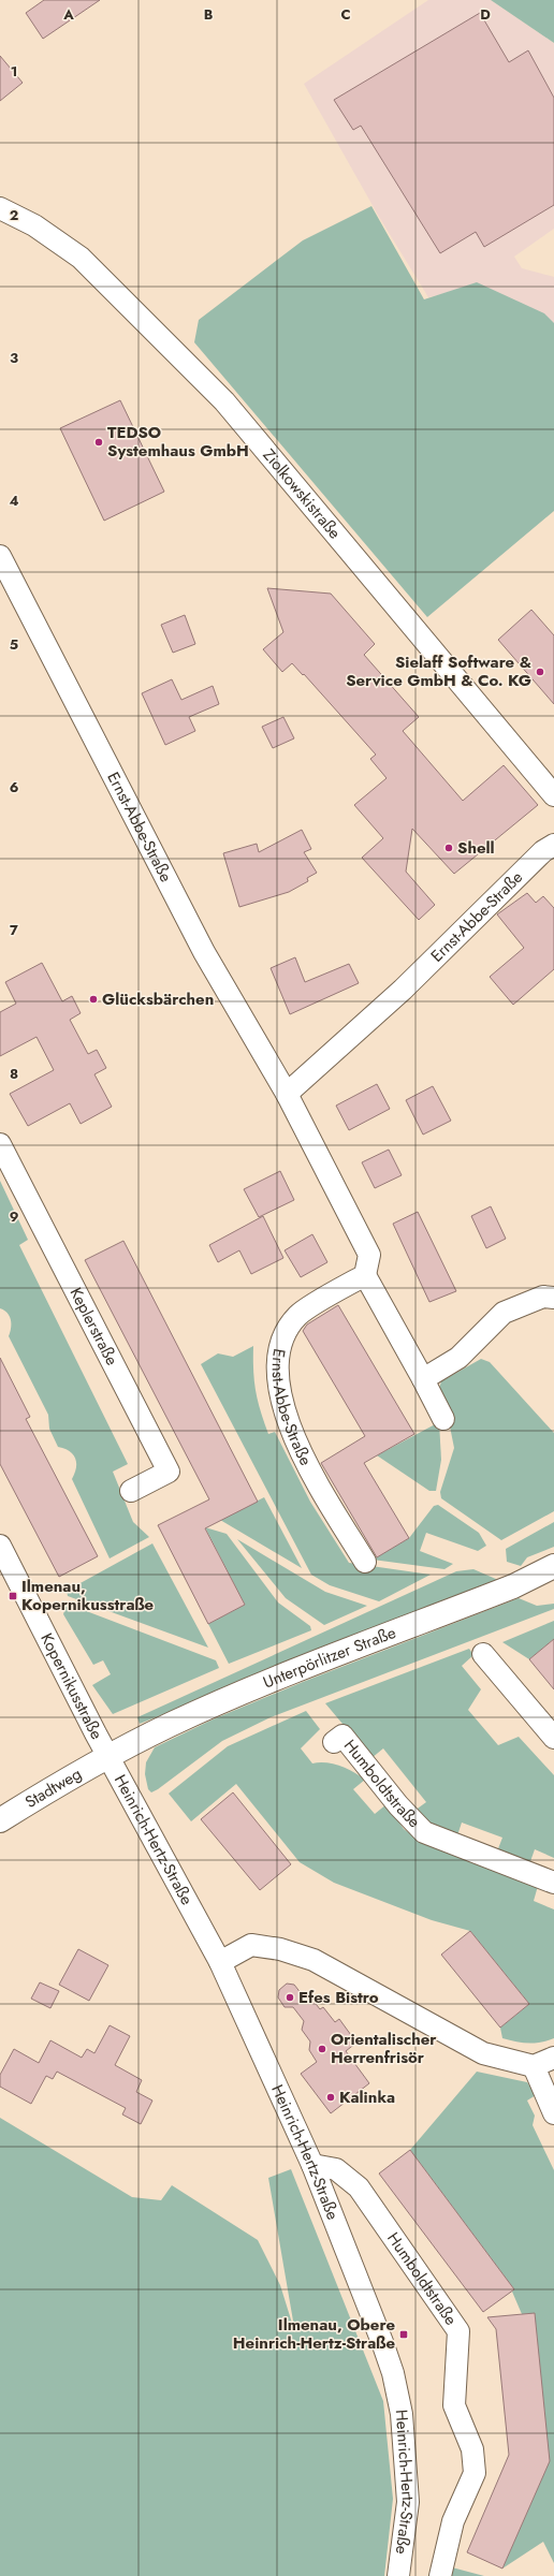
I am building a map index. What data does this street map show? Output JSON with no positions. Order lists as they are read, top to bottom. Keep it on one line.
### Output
{"streets":{"street":["Ziolkowskistraße","Ernst-Abbe-Straße","Keplerstraße","Unterpörlitzer Straße","Kopernikusstraße","Humboldtstraße","Stadtweg","Heinrich-Hertz-Straße"]},"crossings":[["Unterpörlitzer Straße","Kopernikusstraße"],["Unterpörlitzer Straße","Stadtweg"],["Unterpörlitzer Straße","Heinrich-Hertz-Straße"],["Kopernikusstraße","Stadtweg"],["Kopernikusstraße","Heinrich-Hertz-Straße"],["Humboldtstraße","Heinrich-Hertz-Straße"],["Stadtweg","Heinrich-Hertz-Straße"]],"places":{"other":["TEDSO Systemhaus GmbH","Sielaff Software & Service GmbH & Co. KG","Shell","Glücksbärchen","Efes Bistro","Orientalischer Herrenfrisör","Kalinka"],"transit":["Ilmenau, Kopernikusstraße","Ilmenau, Obere Heinrich-Hertz-Straße"]},"grid":{"columns":["A","B","C","D"],"rows":["1","2","3","4","5","6","7","8","9"]}}
